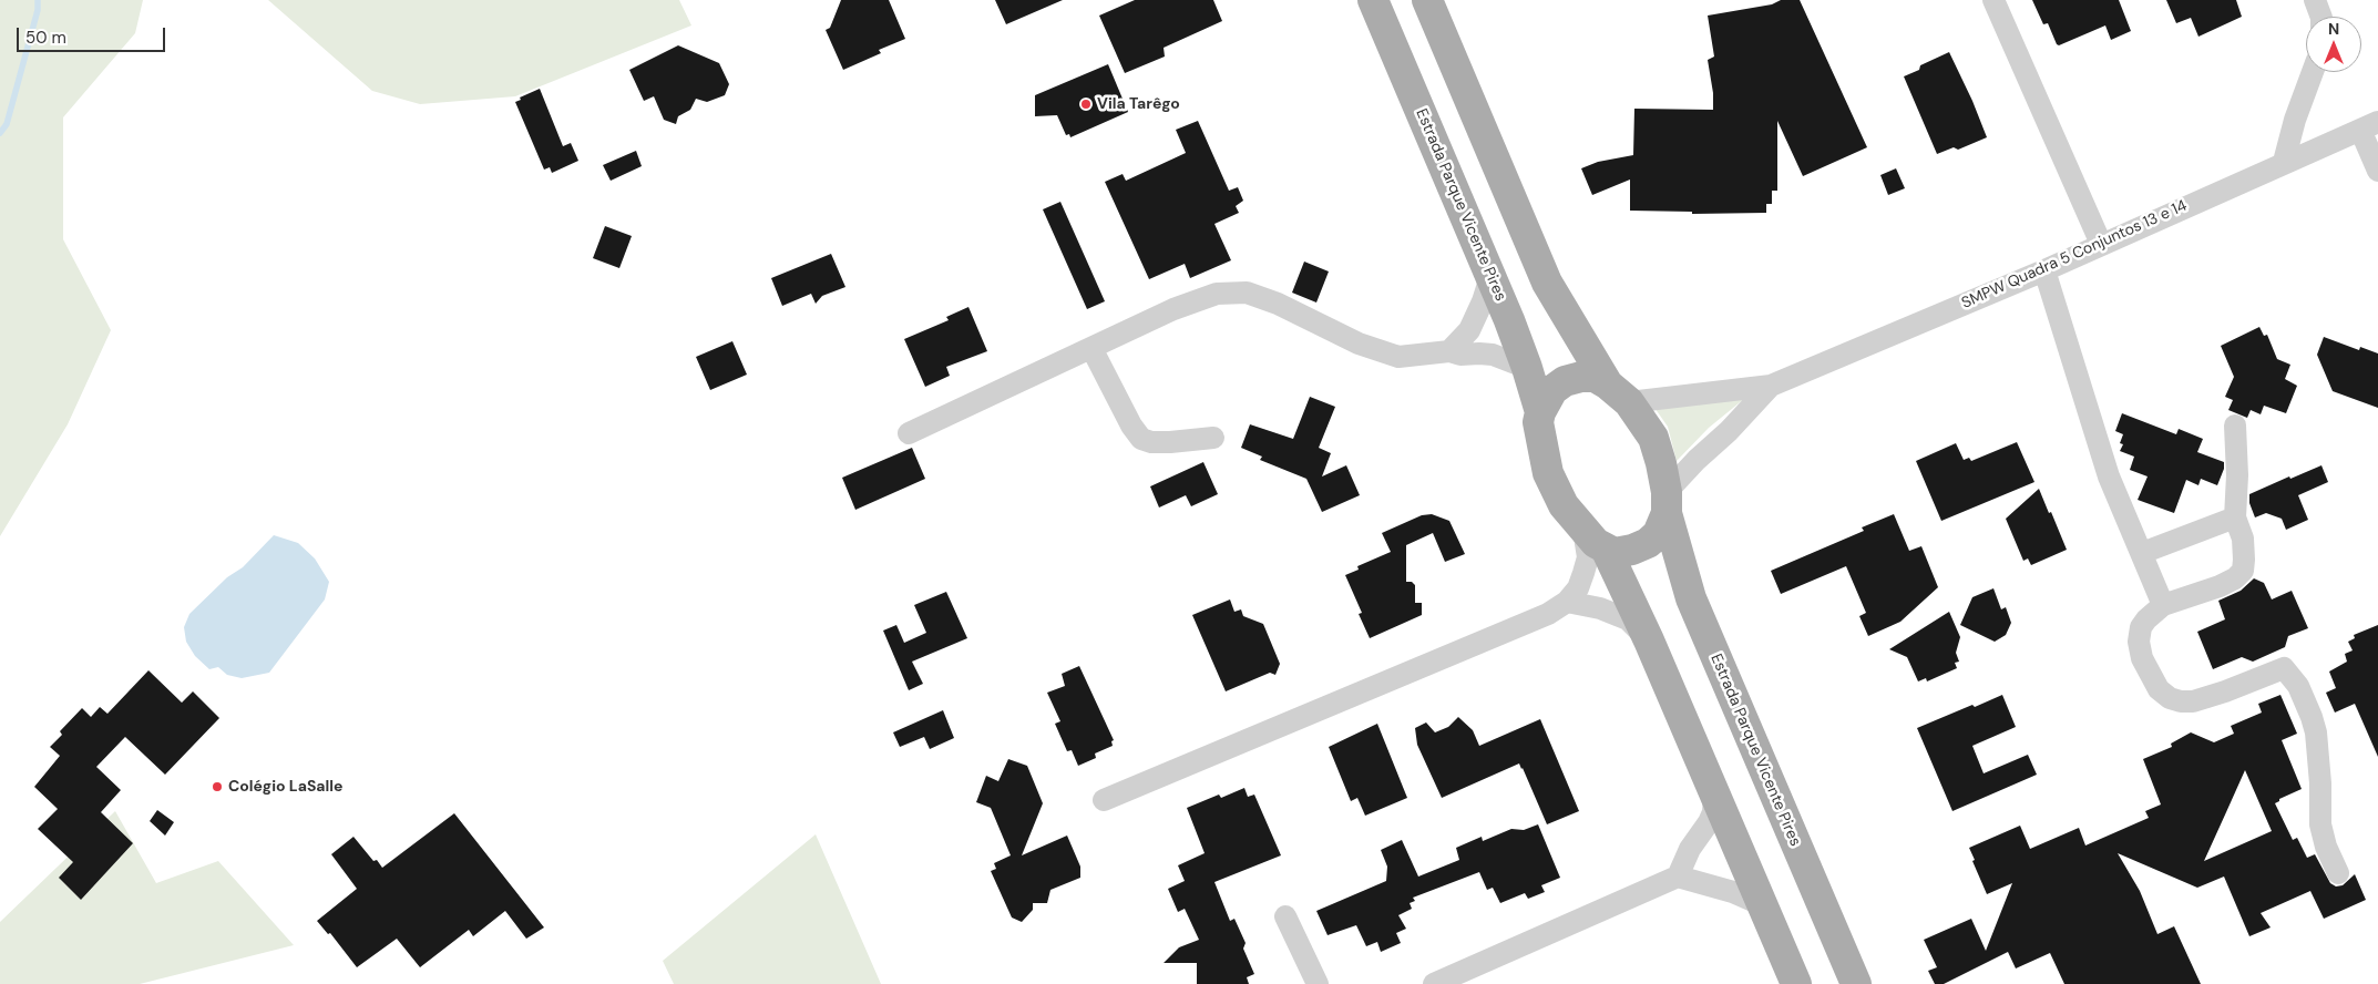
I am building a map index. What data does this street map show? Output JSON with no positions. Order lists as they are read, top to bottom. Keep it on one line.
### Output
{"streets":{"main road":["Estrada Parque Vicente Pires"],"street":["SMPW Quadra 5 Conjuntos 13 e 14"]},"crossings":[["Estrada Parque Vicente Pires","SMPW Quadra 5 Conjuntos 13 e 14"]],"places":["Vila Tarêgo","Colégio LaSalle"],"scale_bar":"50 m","north":"top"}
